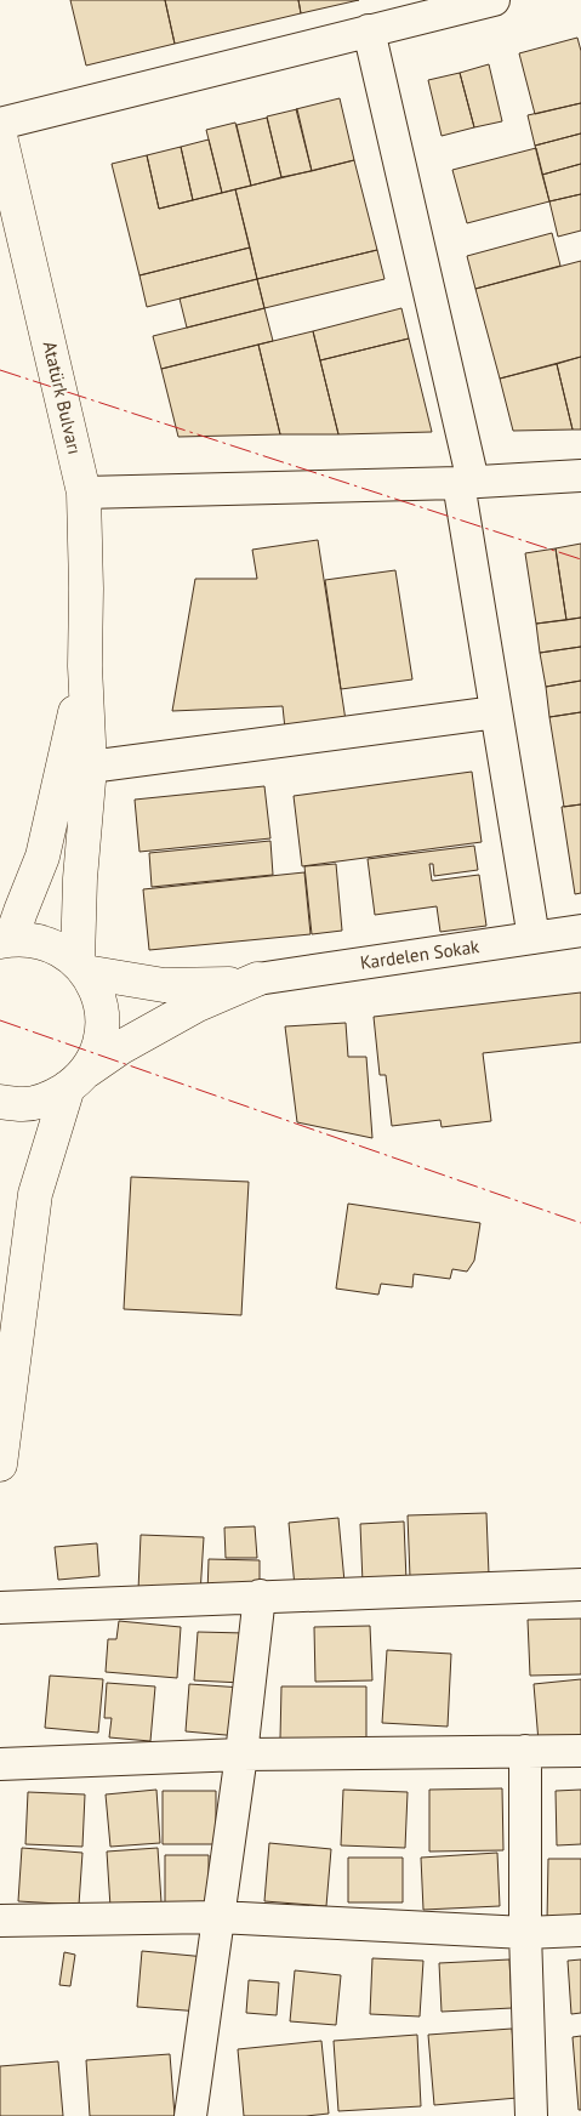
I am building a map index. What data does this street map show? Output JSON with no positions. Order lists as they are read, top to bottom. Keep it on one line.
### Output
{"streets":{"main road":["Atatürk Bulvarı"],"street":["Kardelen Sokak"]}}
